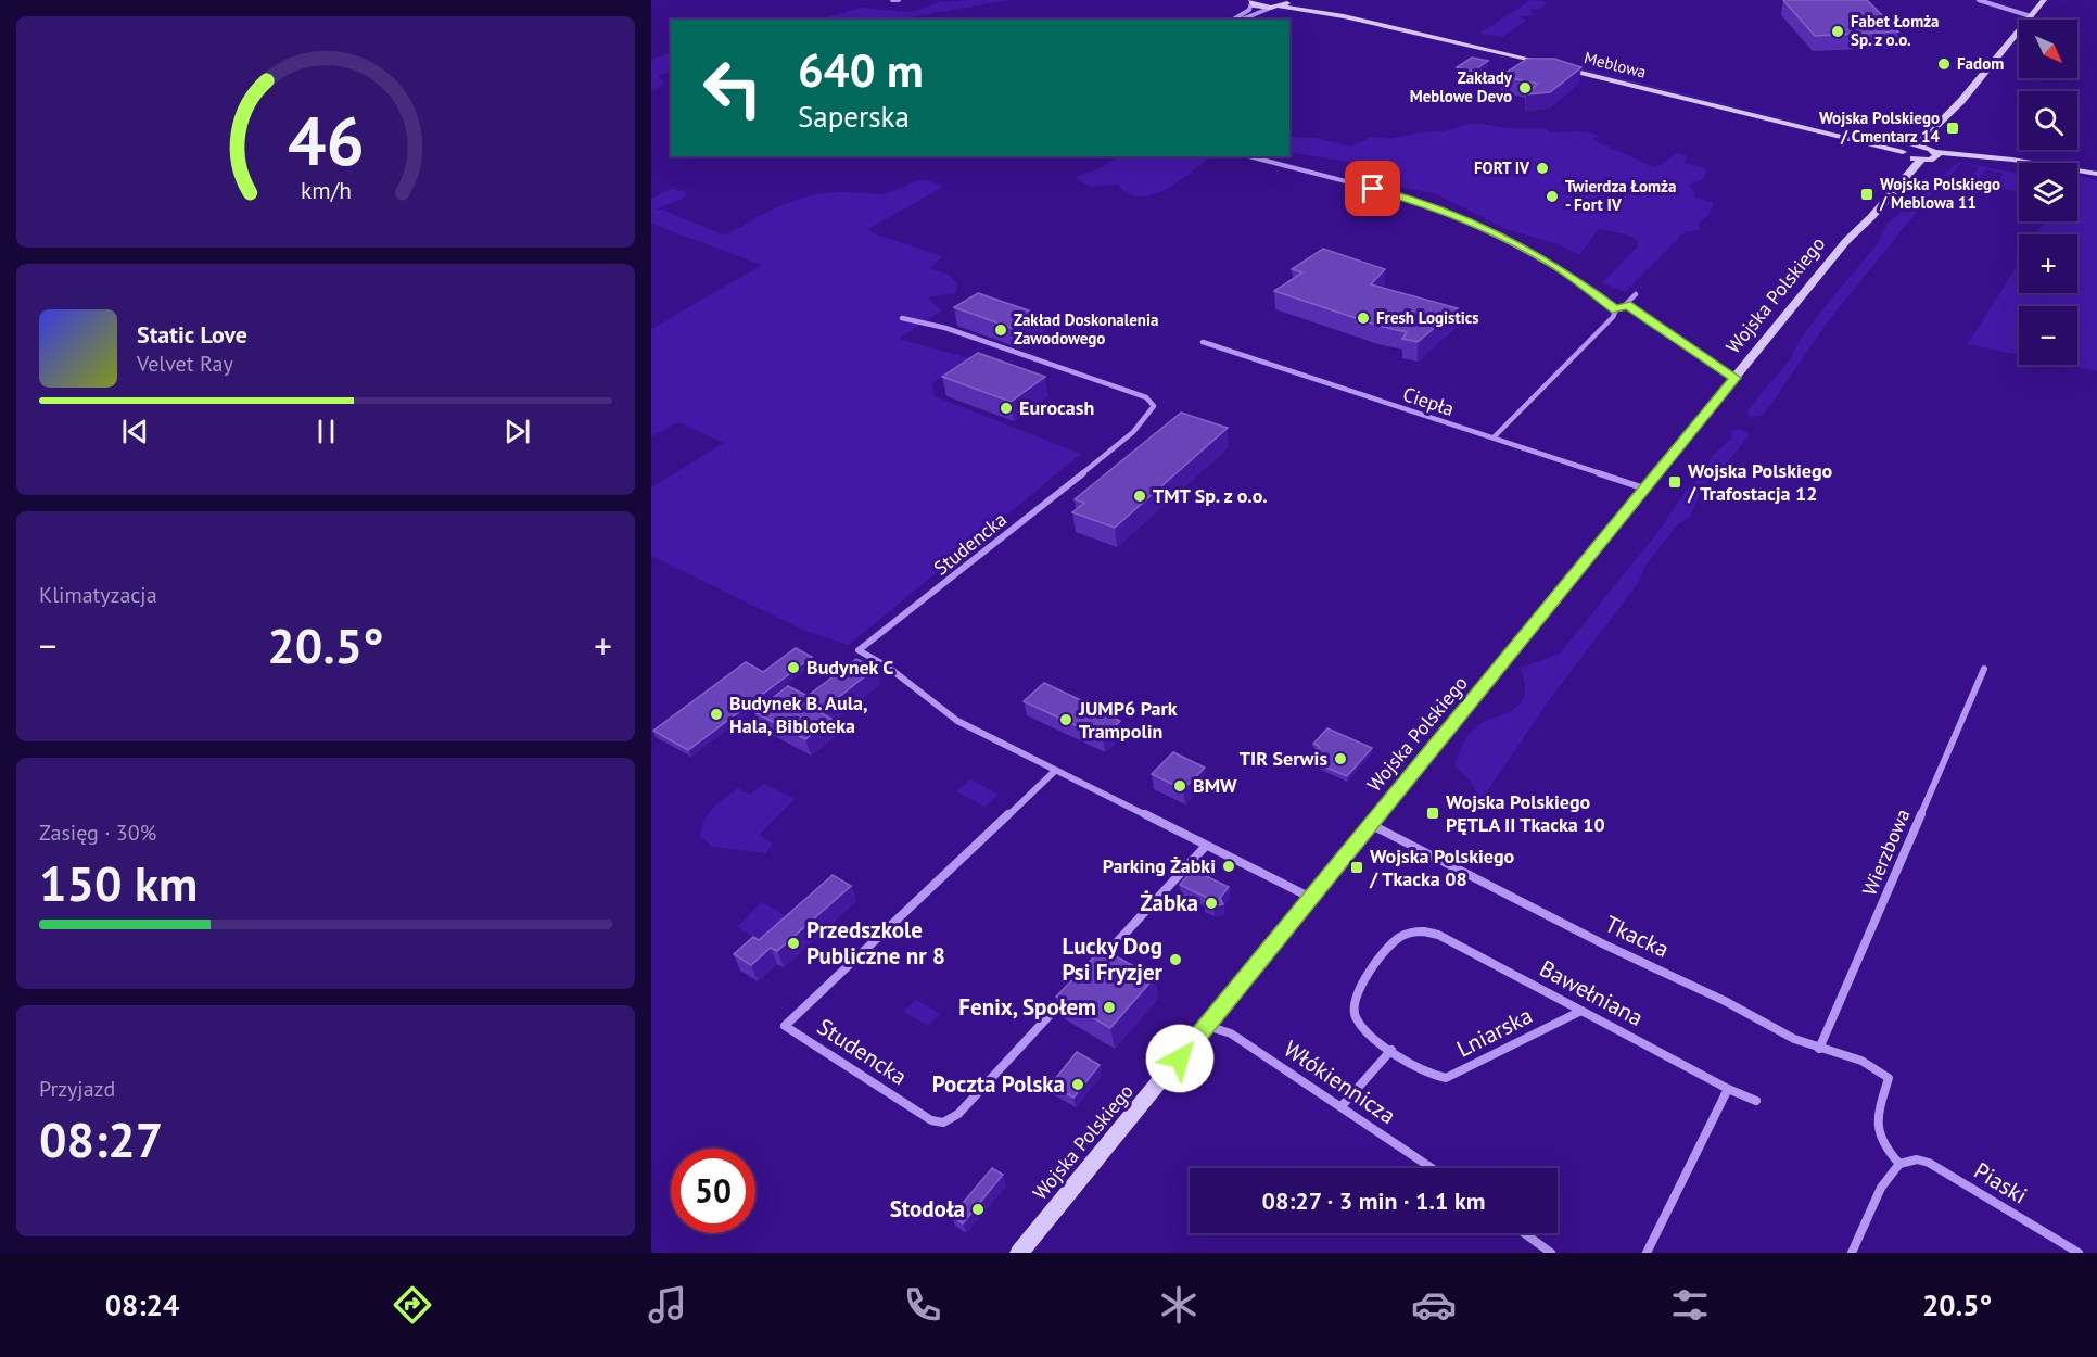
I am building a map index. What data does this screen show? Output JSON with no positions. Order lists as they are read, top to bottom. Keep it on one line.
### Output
{"streets":{"main road":["Meblowa","Wojska Polskiego"],"street":["Ciepła","Studencka","Wierzbowa","Tkacka","Bawełniana","Lniarska","Włókiennicza","Piaski"]},"crossings":[["Meblowa","Wojska Polskiego"],["Wojska Polskiego","Ciepła"],["Wojska Polskiego","Studencka"],["Wojska Polskiego","Tkacka"],["Wojska Polskiego","Włókiennicza"],["Wierzbowa","Tkacka"],["Tkacka","Piaski"],["Bawełniana","Lniarska"]],"places":{"other":["Fabet Łomża Sp. z o.o.","Fadom","Zakłady Meblowe Devo","FORT IV","Twierdza Łomża - Fort IV","Fresh Logistics","Zakład Doskonalenia Zawodowego","Eurocash","TMT Sp. z o.o.","Budynek C","Budynek B. Aula, Hala, Bibloteka","JUMP6 Park Trampolin","TIR Serwis","BMW","Parking Żabki","Żabka","Przedszkole Publiczne nr 8","Lucky Dog Psi Fryzjer","Fenix, Społem","Poczta Polska","Stodoła"],"transit":["Wojska Polskiego / Cmentarz 14","Wojska Polskiego / Meblowa 11","Wojska Polskiego / Trafostacja 12","Wojska Polskiego PĘTLA II Tkacka 10","Wojska Polskiego / Tkacka 08"]},"north":"bottom right","page":{"map_buttons":["+","−"],"turn":["640 m","Saperska"],"song":["Static Love","Velvet Ray"],"tile":["Klimatyzacja",["Zasięg · 30%","150 km"],["Przyjazd","08:27"]],"heat":["−","20.5°","+"],"limit":"50","trip":"08:27 · 3 min · 1.1 km","tabs":["08:24","20.5°"],"gauge":["46","km/h"]}}
